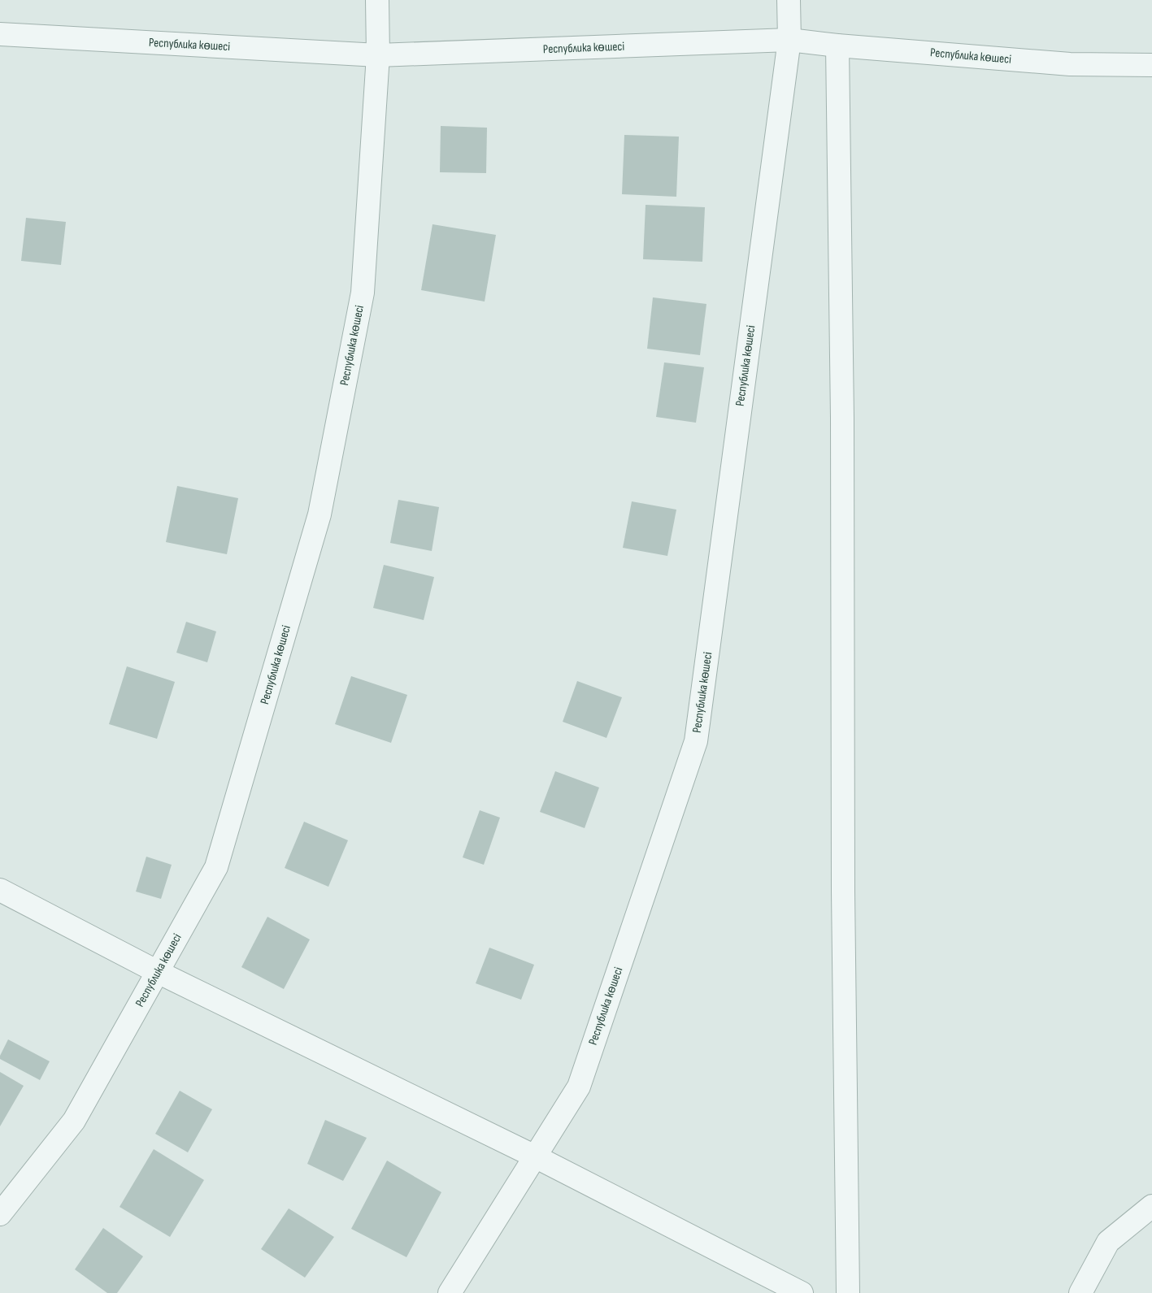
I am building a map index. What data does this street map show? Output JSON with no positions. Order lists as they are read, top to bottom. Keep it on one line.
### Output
{"streets":{"street":["Республика көшесі"]}}
